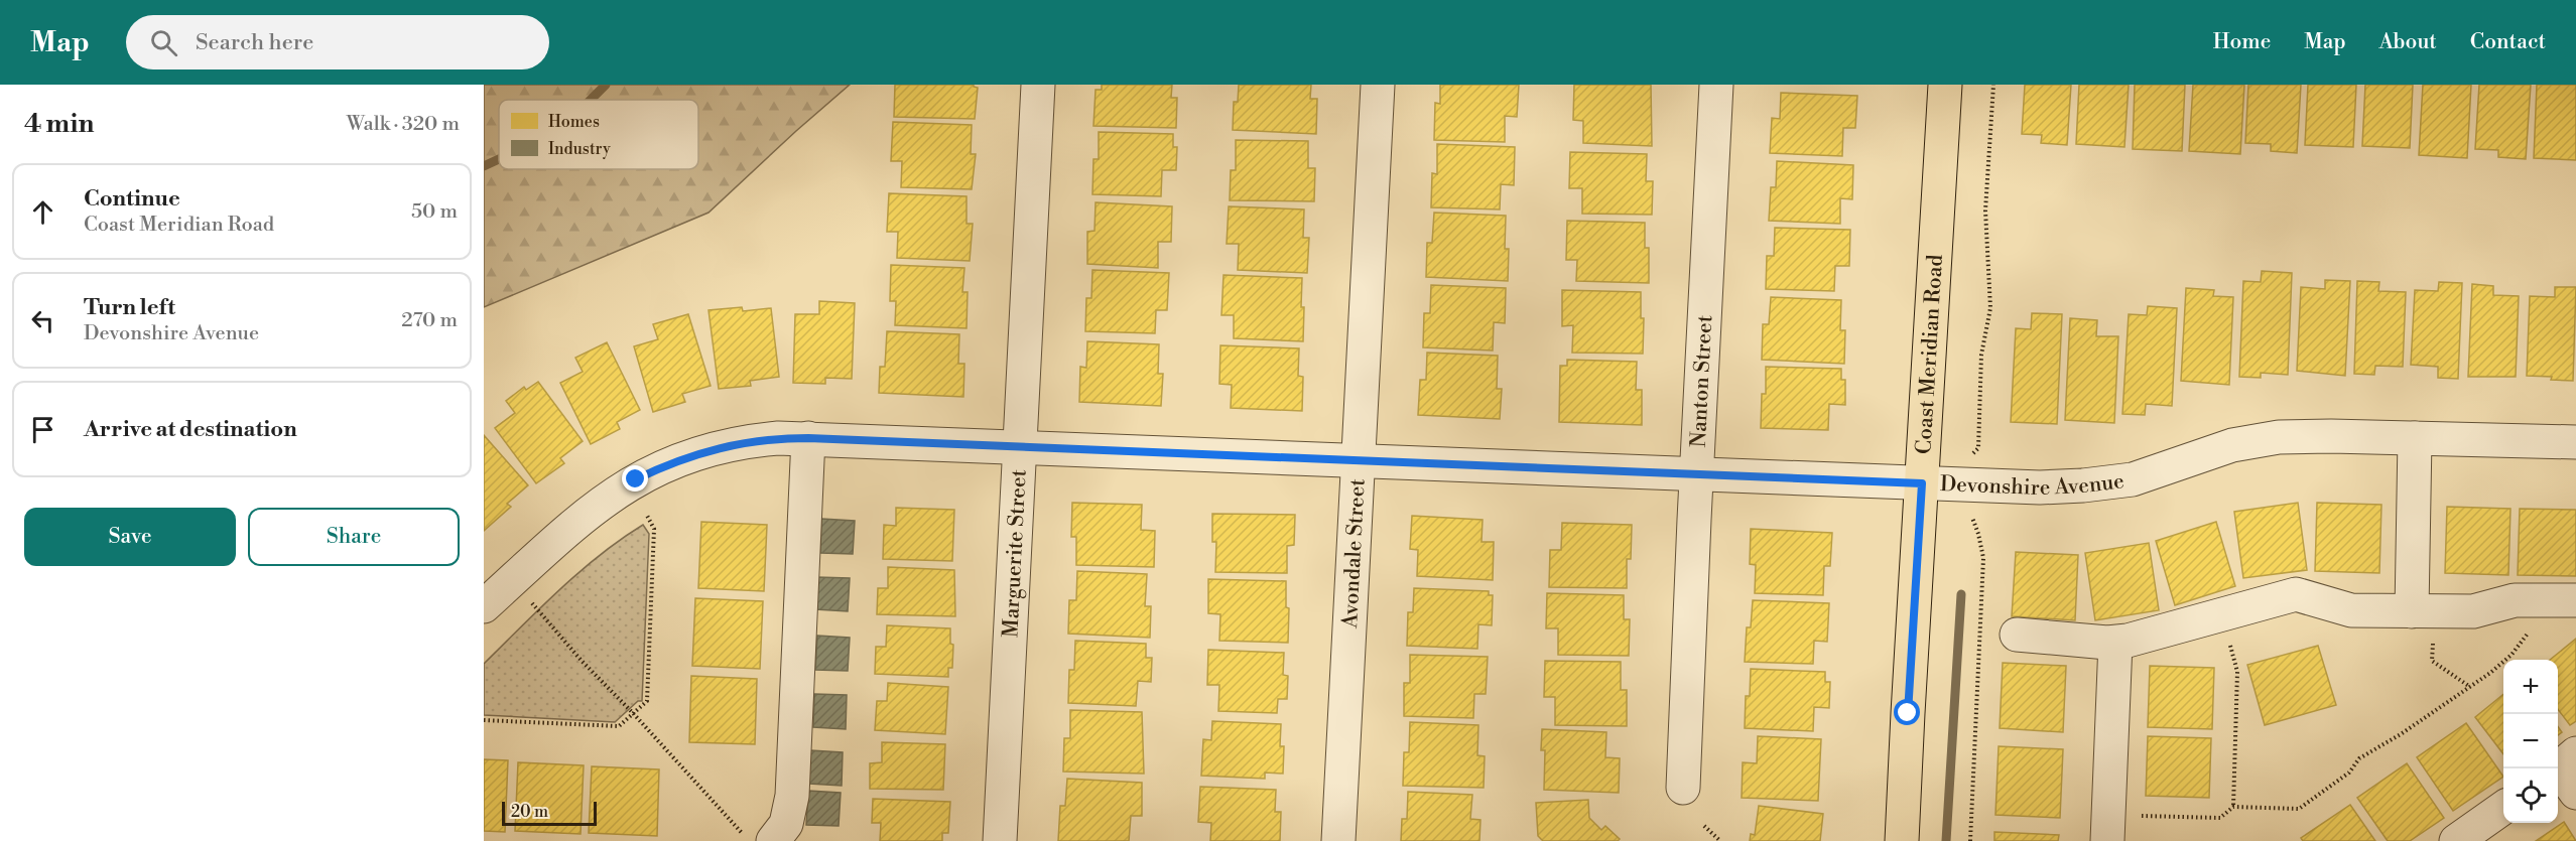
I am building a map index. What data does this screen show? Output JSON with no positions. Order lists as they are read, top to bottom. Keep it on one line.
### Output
{"streets":{"main road":["Coast Meridian Road"],"street":["Nanton Street","Devonshire Avenue","Marguerite Street","Avondale Street"]},"crossings":[["Coast Meridian Road","Devonshire Avenue"],["Nanton Street","Devonshire Avenue"],["Devonshire Avenue","Marguerite Street"],["Devonshire Avenue","Avondale Street"]],"legend":["Homes","Industry"],"scale_bar":"20 m","page":{"header":"Map","search":"Search here","nav":["Home","Map","About","Contact"],"heading":["4 min","Walk · 320 m"],"list":[["Continue","Coast Meridian Road","50 m"],["Turn left","Devonshire Avenue","270 m"],"Arrive at destination"],"buttons":["Save","Share"],"map_buttons":["+","−"],"scale":"20 m"}}
